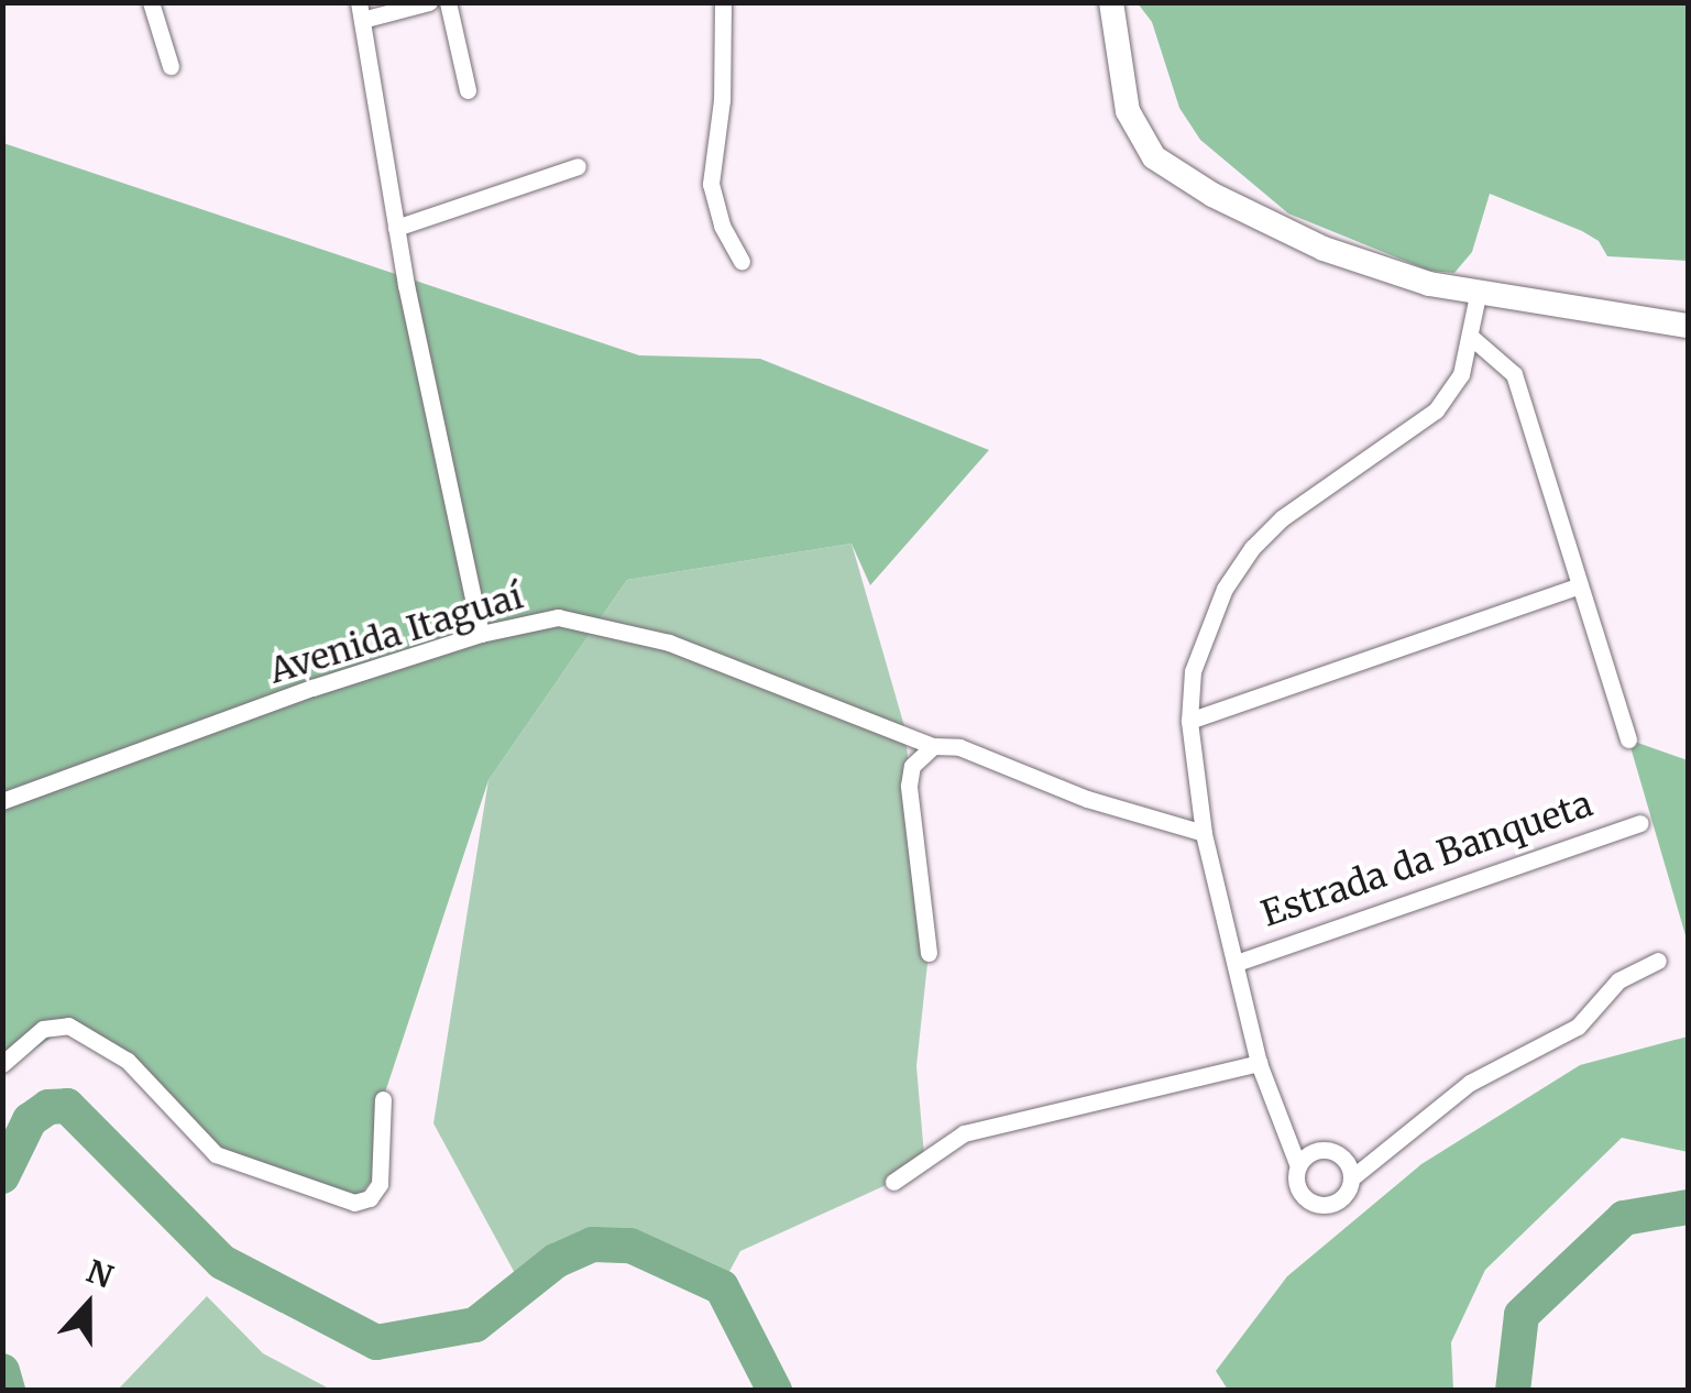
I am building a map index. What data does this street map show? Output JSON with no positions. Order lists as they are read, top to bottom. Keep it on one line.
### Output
{"streets":{"street":["Avenida Itaguaí","Estrada da Banqueta"]},"north":"top"}
